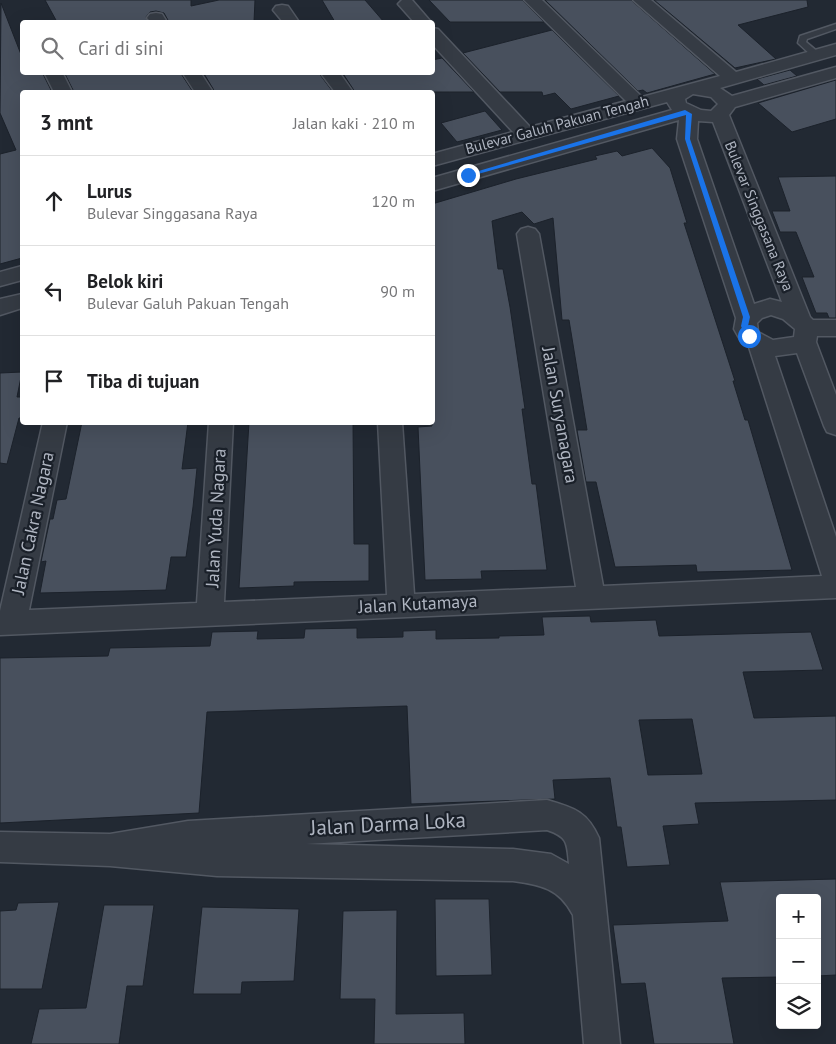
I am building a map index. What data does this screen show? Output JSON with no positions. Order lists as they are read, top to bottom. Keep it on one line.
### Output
{"streets":{"street":["Bulevar Galuh Pakuan Tengah","Bulevar Singgasana Raya","Jalan Suryanagara","Jalan Yuda Nagara","Jalan Cakra Nagara","Jalan Kutamaya","Jalan Darma Loka"]},"crossings":[["Jalan Suryanagara","Jalan Kutamaya"],["Jalan Yuda Nagara","Jalan Kutamaya"],["Jalan Cakra Nagara","Jalan Kutamaya"]],"page":{"search":"Cari di sini","heading":["3 mnt","Jalan kaki · 210 m"],"list":[["Lurus","Bulevar Singgasana Raya","120 m"],["Belok kiri","Bulevar Galuh Pakuan Tengah","90 m"],"Tiba di tujuan"],"map_buttons":["+","−"]}}
